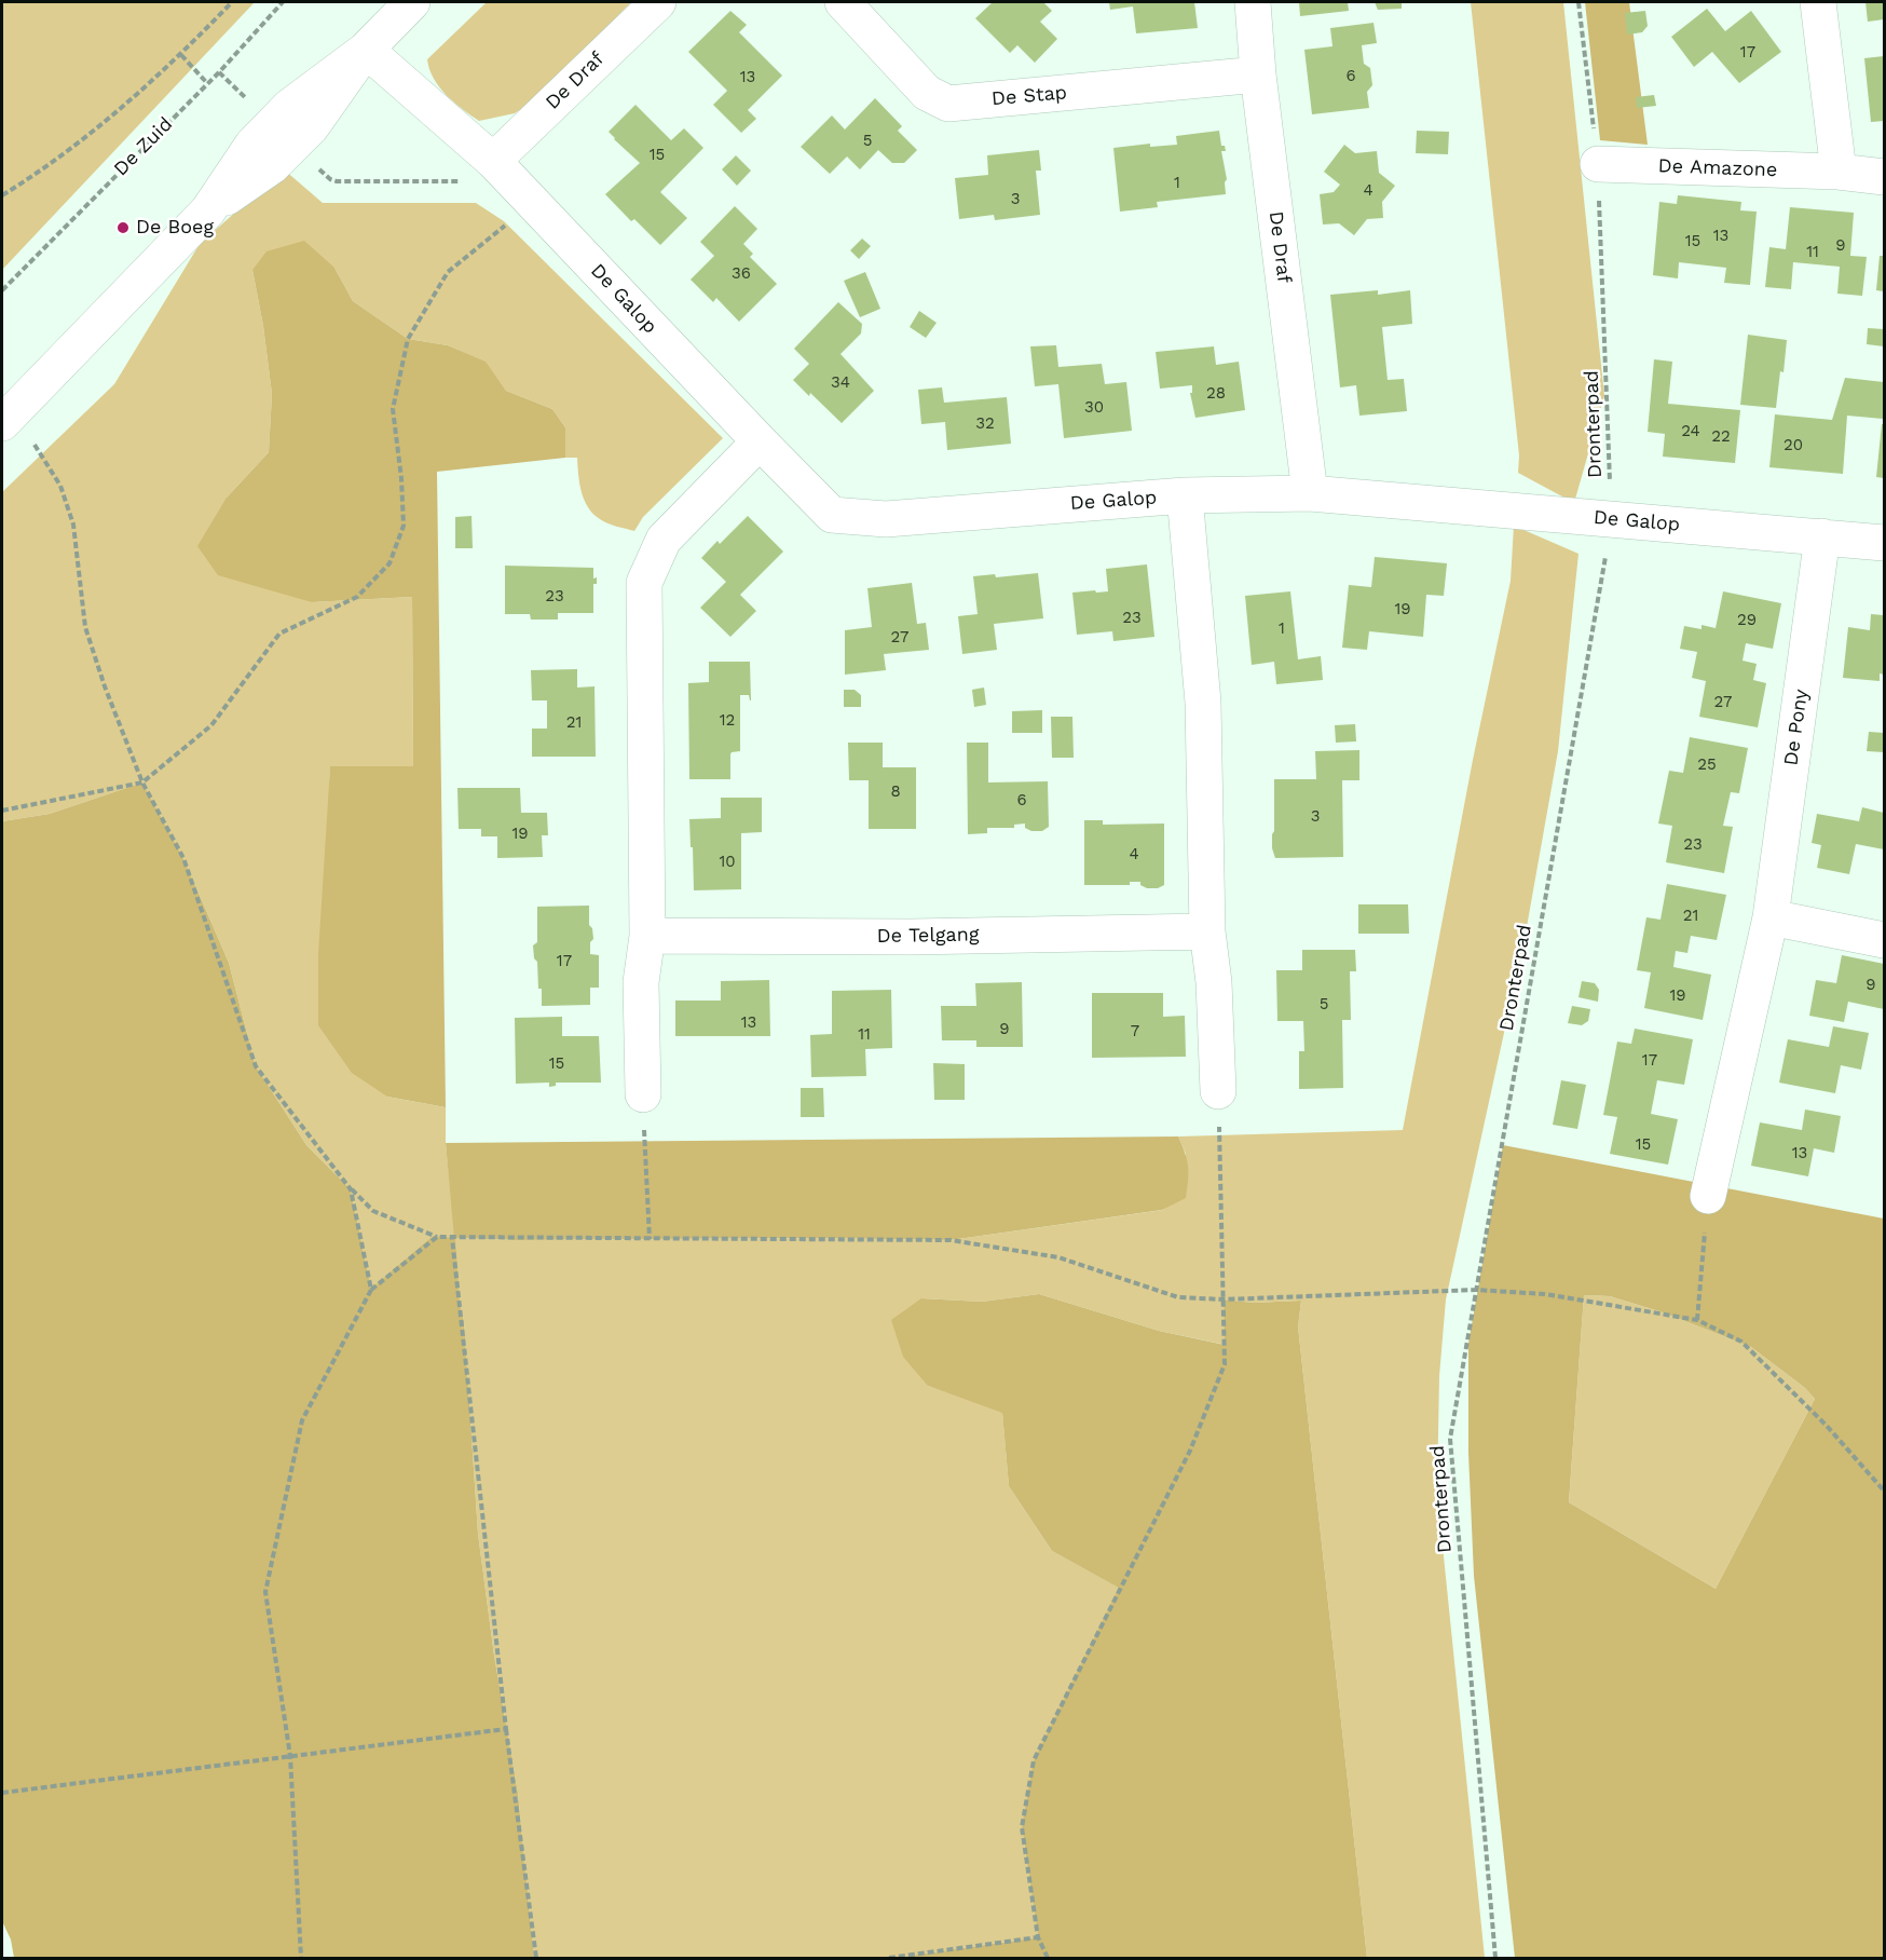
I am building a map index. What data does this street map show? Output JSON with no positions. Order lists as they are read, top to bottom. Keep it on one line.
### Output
{"streets":{"street":["De Draf","De Stap","De Amazone","De Galop","De Pony","De Telgang"],"path":["De Zuid","Dronterpad"]},"crossings":[["De Draf","De Stap"],["De Draf","De Galop"],["De Amazone","Dronterpad"],["De Galop","Dronterpad"],["De Galop","De Pony"]],"places":["De Boeg"],"house_numbers":["17","6","13","5","15","1","4","3","13","15","9","11","36","34","28","30","32","24","22","20","23","19","23","29","1","27","27","12","21","25","8","6","3","19","23","4","10","21","17","9","19","5","13","9","7","11","17","15","15","13"]}
